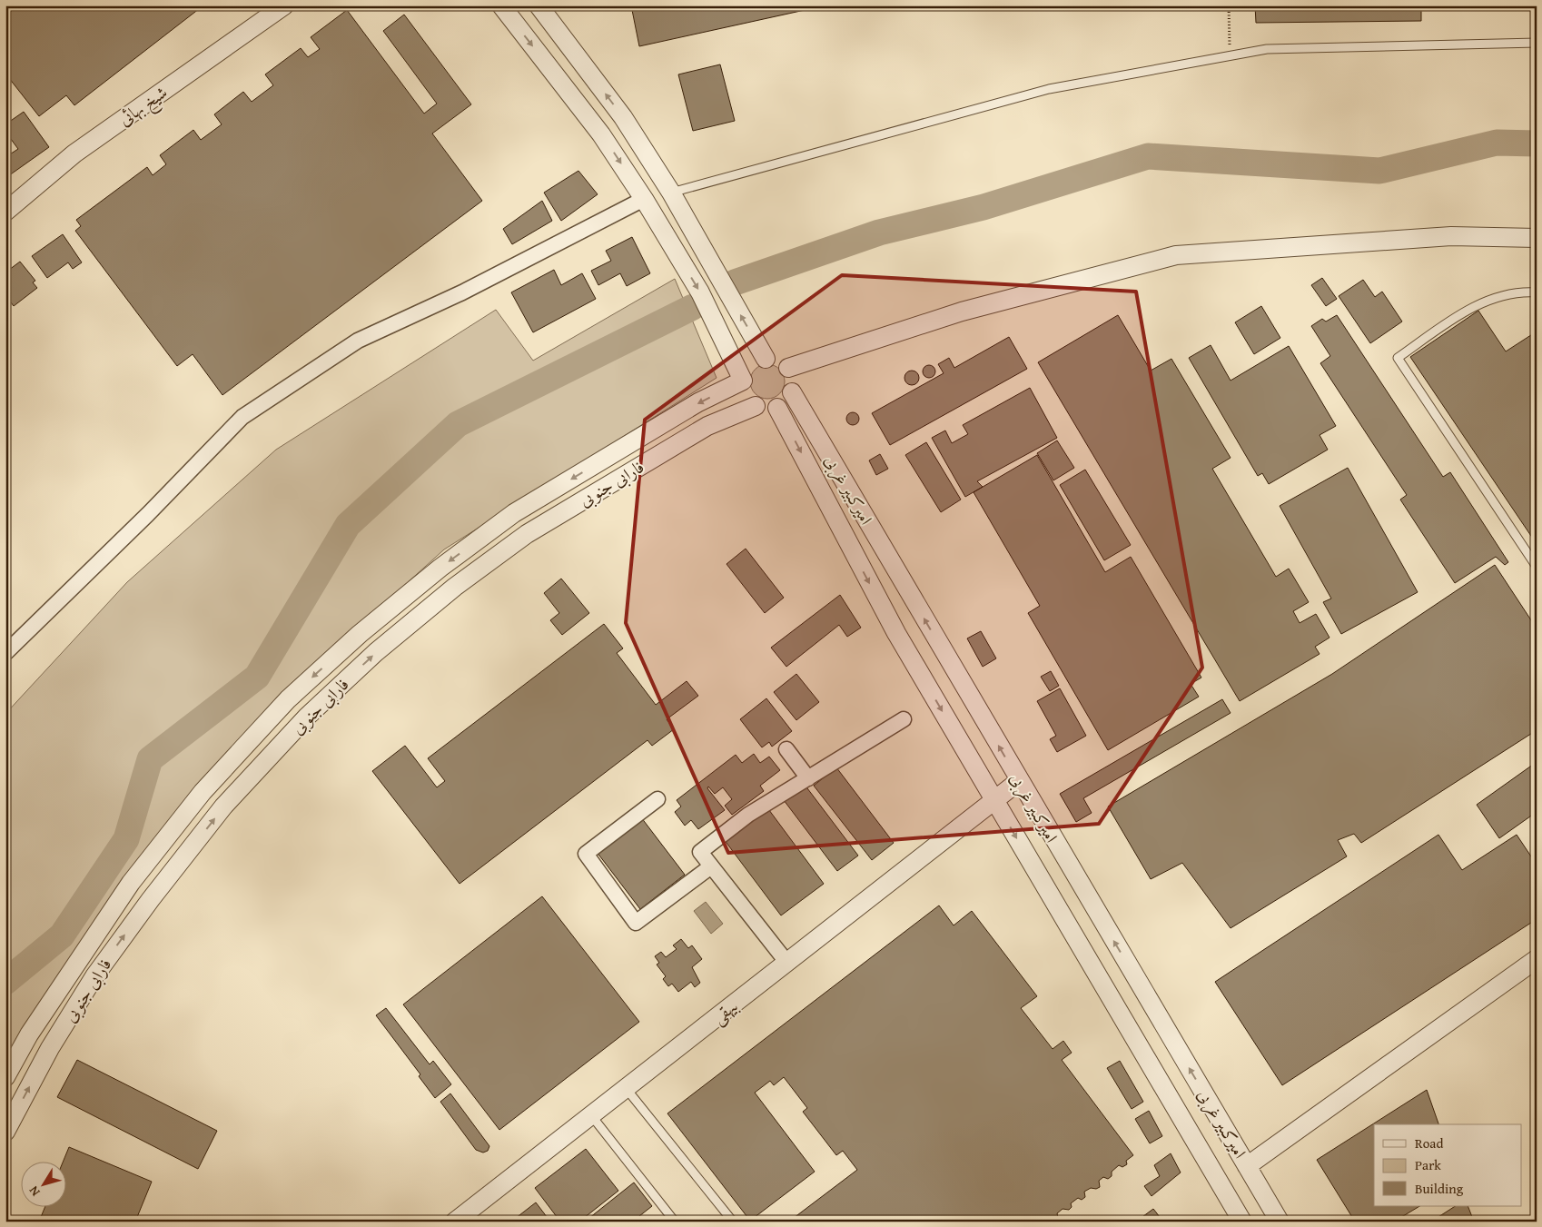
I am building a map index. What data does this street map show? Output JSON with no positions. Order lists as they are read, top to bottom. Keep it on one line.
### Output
{"streets":{"street":["شیخ بهائی","فارابی جنوبی","امیرکبیر غربی","بیهقی"]},"crossings":[["فارابی جنوبی","امیرکبیر غربی"],["امیرکبیر غربی","بیهقی"]],"legend":["Road","Park","Building"],"north":"bottom left"}
